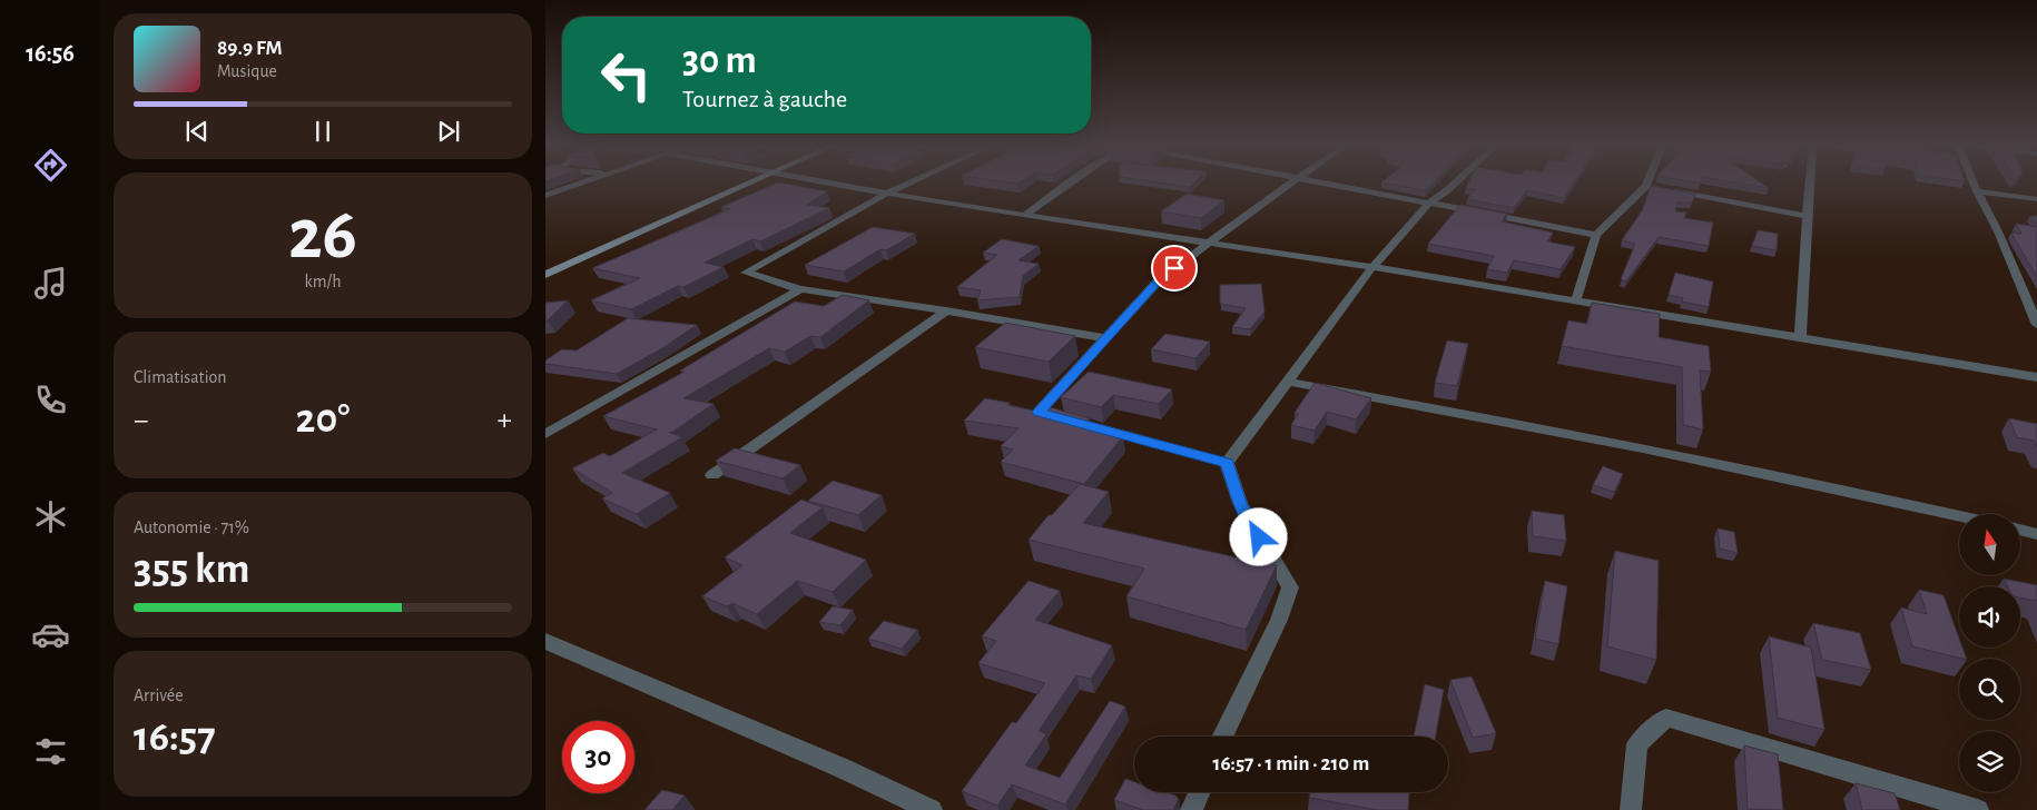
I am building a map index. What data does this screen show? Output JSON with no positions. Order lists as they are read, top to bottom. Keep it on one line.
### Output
{"north":"top","page":{"tabs":"16:56","turn":["30 m","Tournez à gauche"],"song":["89.9 FM","Musique"],"tile":[["26","km/h"],"Climatisation",["Autonomie · 71%","355 km"],["Arrivée","16:57"]],"heat":["−","20°","+"],"limit":"30","trip":"16:57 · 1 min · 210 m"}}
